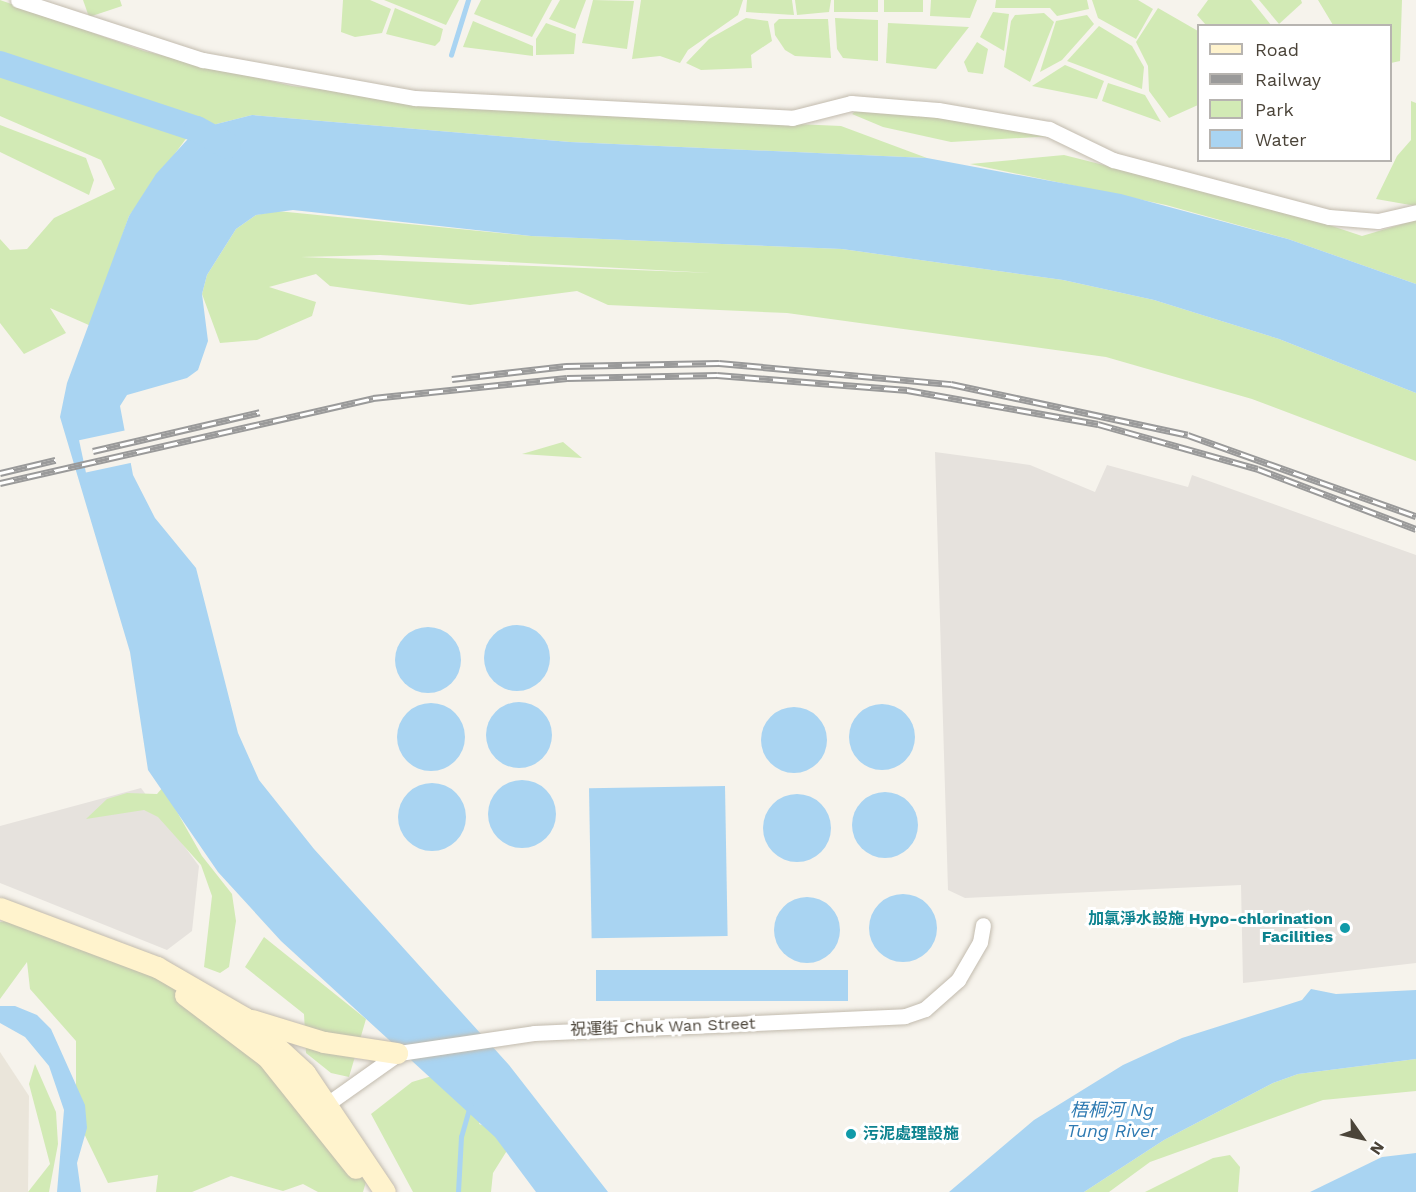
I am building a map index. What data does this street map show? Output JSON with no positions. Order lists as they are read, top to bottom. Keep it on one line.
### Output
{"streets":{"street":["祝運街 Chuk Wan Street"]},"water":["梧桐河 Ng Tung River"],"places":["加氯淨水設施 Hypo-chlorination Facilities","污泥處理設施"],"legend":["Road","Railway","Park","Water"],"north":"bottom right"}
